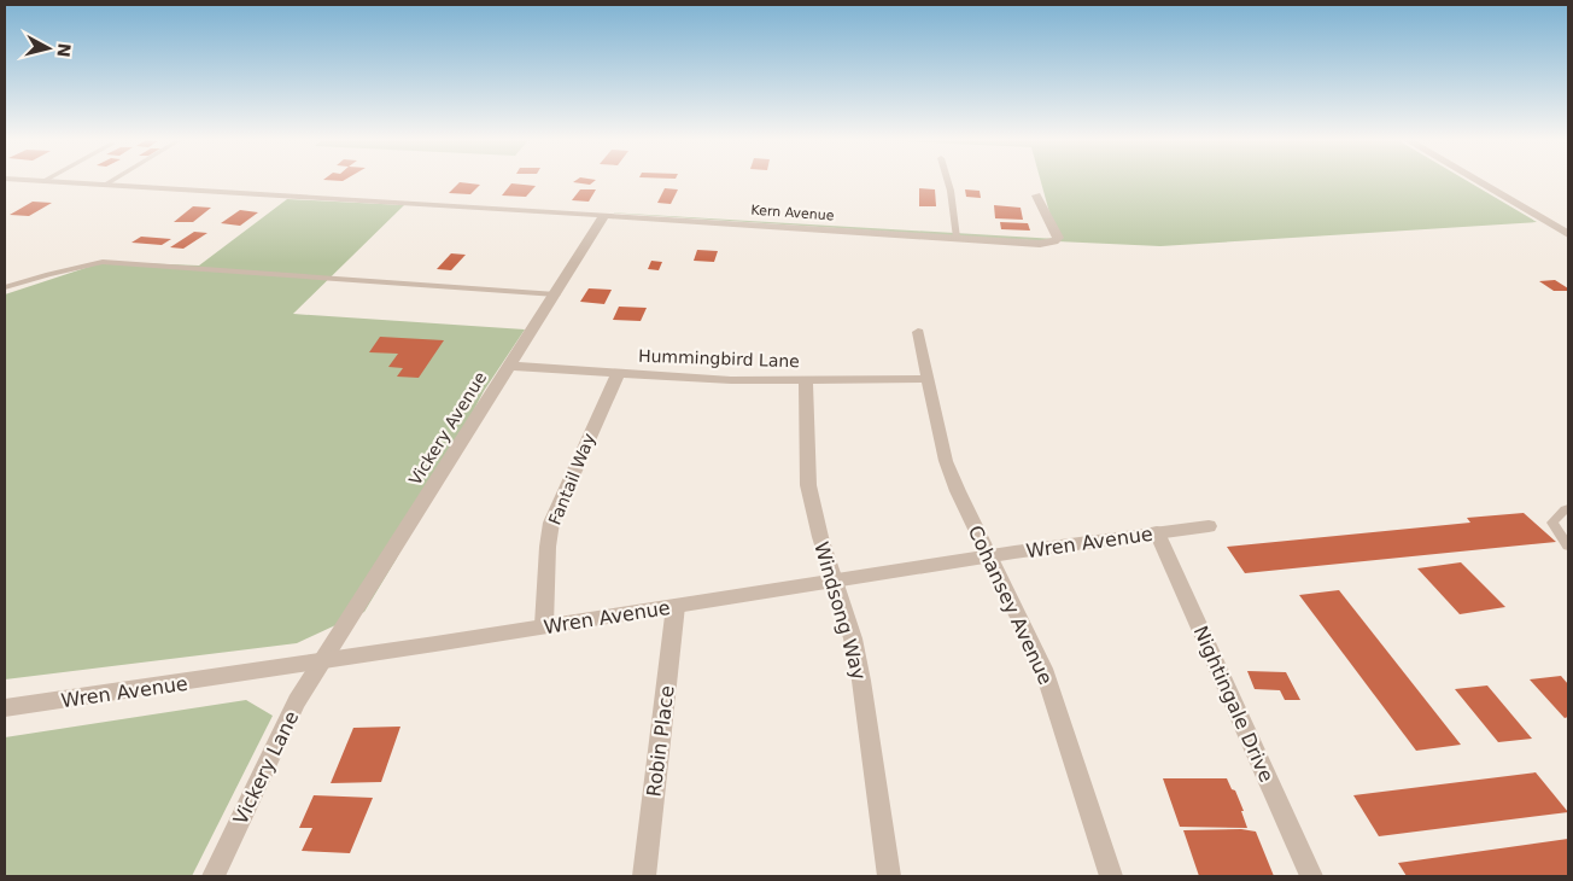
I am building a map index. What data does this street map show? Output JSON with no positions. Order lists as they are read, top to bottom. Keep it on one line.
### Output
{"streets":{"street":["Kern Avenue","Hummingbird Lane","Vickery Avenue","Fantail Way","Wren Avenue","Cohansey Avenue","Windsong Way","Nightingale Drive","Robin Place","Vickery Lane"]},"crossings":[["Kern Avenue","Vickery Avenue"],["Hummingbird Lane","Vickery Avenue"],["Hummingbird Lane","Fantail Way"],["Hummingbird Lane","Cohansey Avenue"],["Hummingbird Lane","Windsong Way"],["Vickery Avenue","Wren Avenue"],["Vickery Avenue","Vickery Lane"],["Fantail Way","Wren Avenue"],["Wren Avenue","Cohansey Avenue"],["Wren Avenue","Windsong Way"],["Wren Avenue","Nightingale Drive"],["Wren Avenue","Robin Place"],["Wren Avenue","Vickery Lane"]],"north":"right"}
